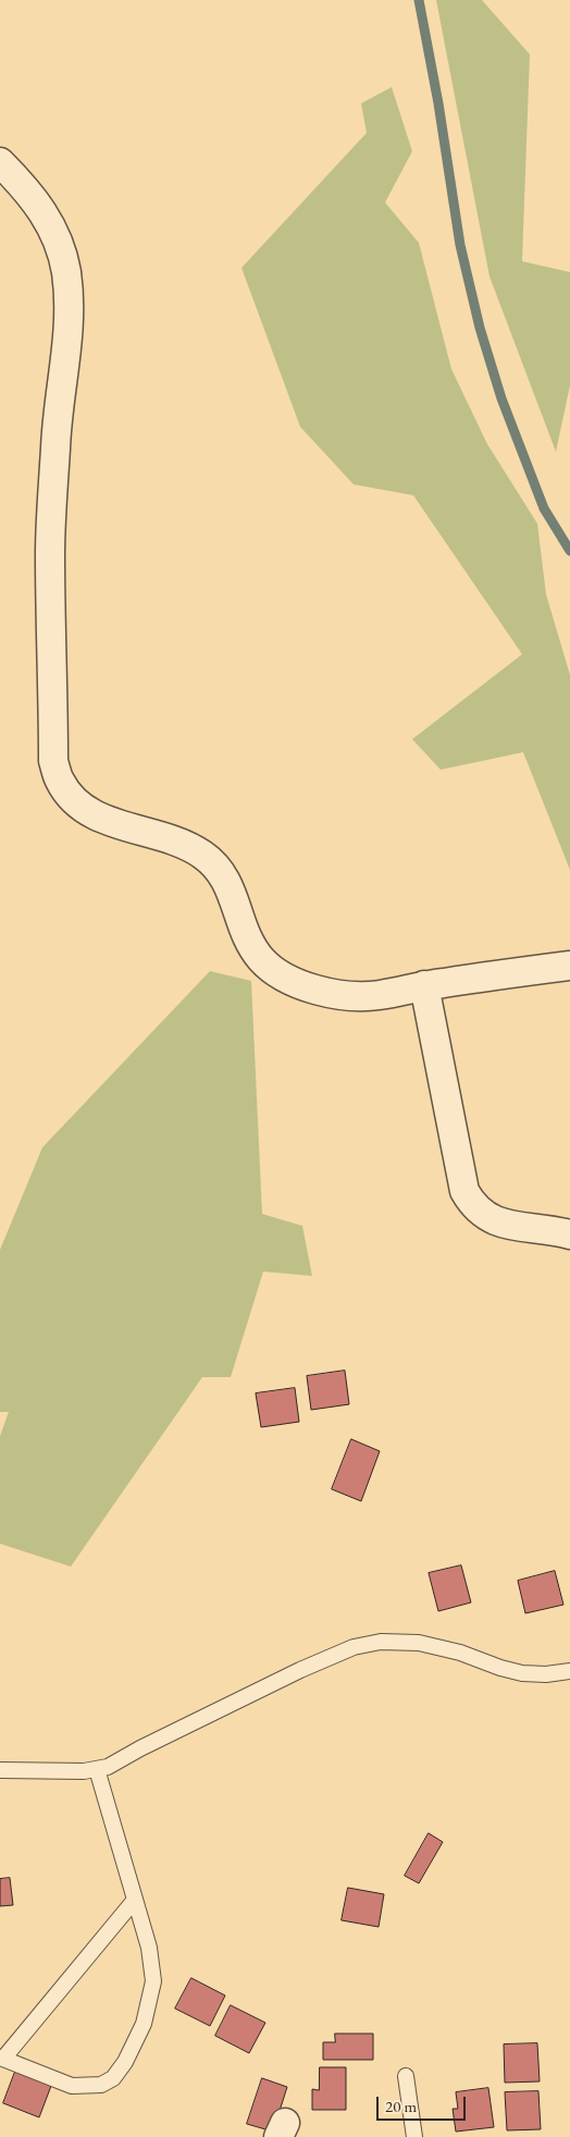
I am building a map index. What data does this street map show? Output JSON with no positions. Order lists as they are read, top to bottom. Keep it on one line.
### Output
{"scale_bar":"20 m"}
